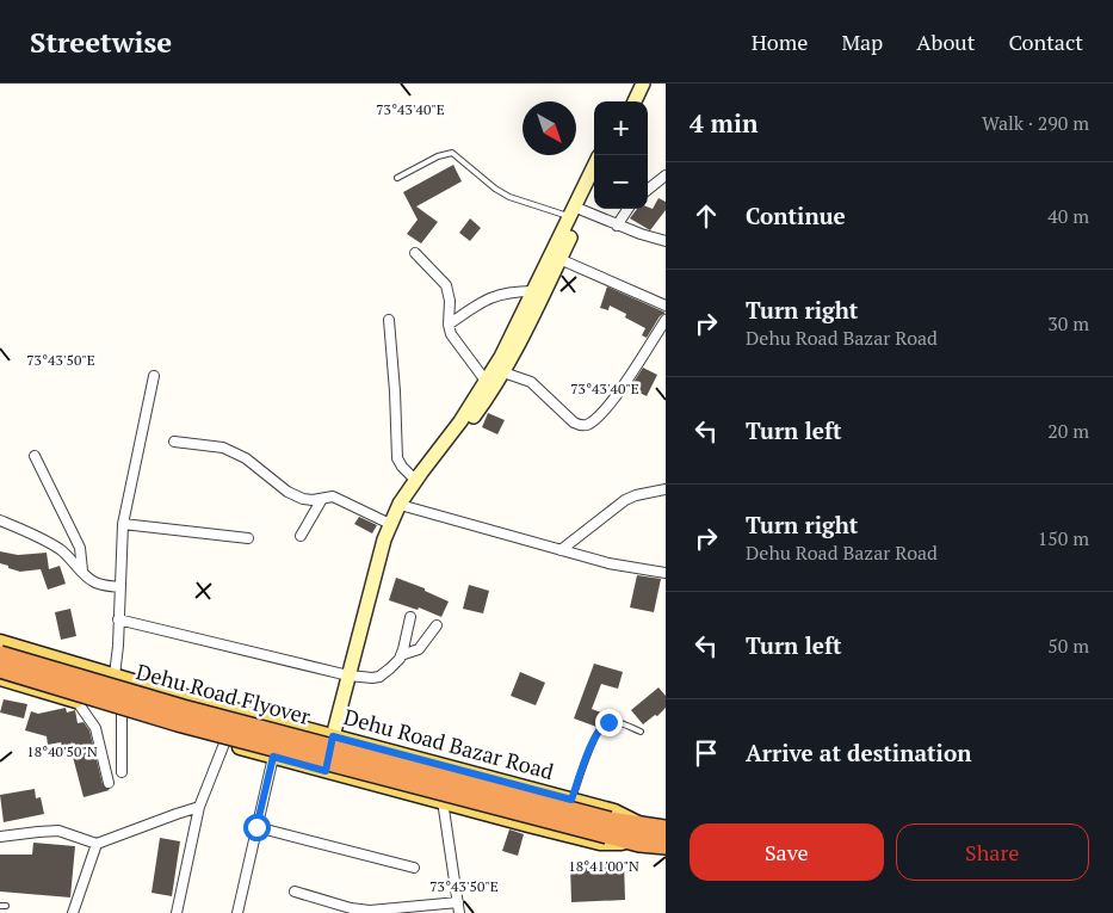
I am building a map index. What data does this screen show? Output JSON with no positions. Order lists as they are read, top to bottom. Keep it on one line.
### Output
{"streets":{"highway":["Dehu Road Flyover"],"main road":["Dehu Road Bazar Road"]},"crossings":[["Dehu Road Flyover","Dehu Road Bazar Road"]],"north":"bottom right","page":{"header":"Streetwise","nav":["Home","Map","About","Contact"],"heading":["4 min","Walk · 290 m"],"map_buttons":["+","−"],"list":[["Continue","40 m"],["Turn right","Dehu Road Bazar Road","30 m"],["Turn left","20 m"],["Turn right","Dehu Road Bazar Road","150 m"],["Turn left","50 m"],"Arrive at destination"],"buttons":["Save","Share"]},"coordinates":["73°43'40\"E","73°43'50\"E","18°40'50\"N","18°41'00\"N"]}
